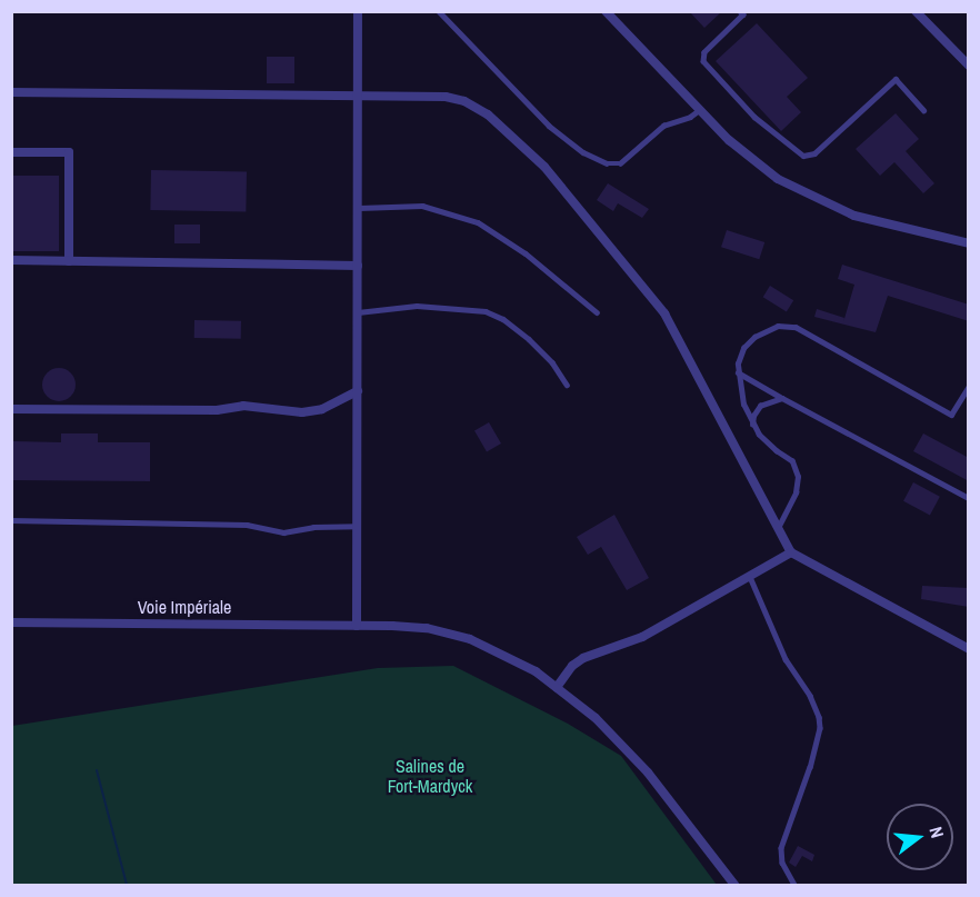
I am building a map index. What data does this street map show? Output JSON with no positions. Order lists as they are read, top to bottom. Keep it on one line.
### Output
{"streets":{"street":["Voie Impériale"]},"parks":["Salines de Fort-Mardyck"],"north":"right"}
